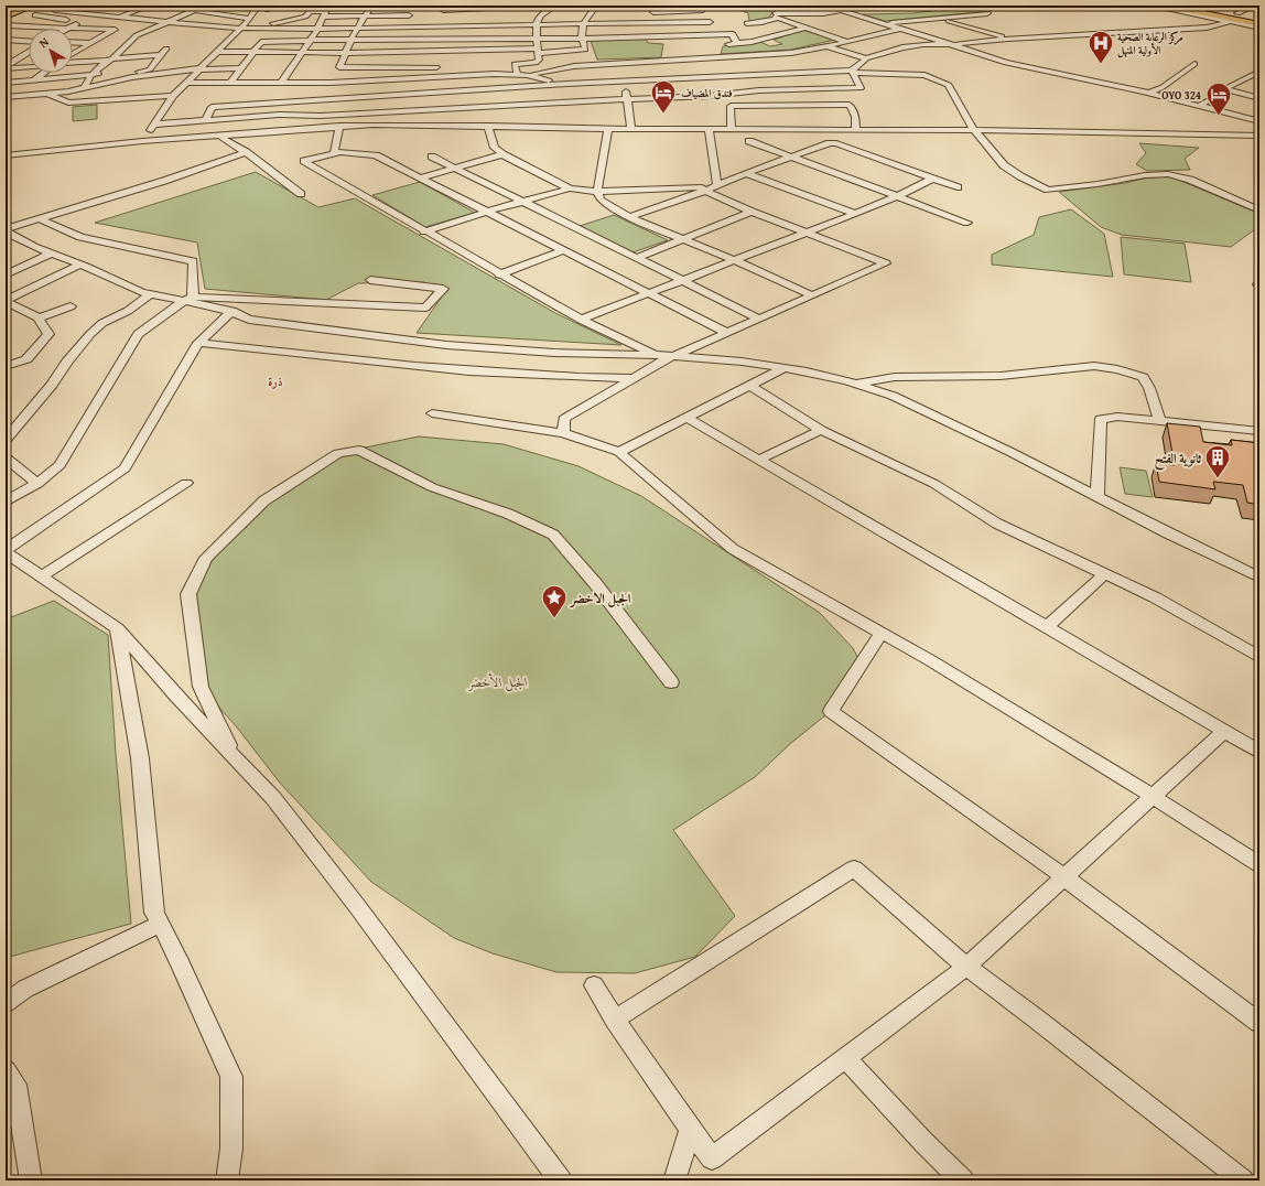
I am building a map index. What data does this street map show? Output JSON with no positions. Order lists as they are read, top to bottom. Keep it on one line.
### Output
{"districts":["ذرة"],"parks":["الجبل الأخضر"],"places":{"hospital":["مركز الرعاية الصحية الأولية المنهل"],"hotel":["فندق المضياف","OYO 324"],"building":["ثانوية الفتح"],"place":["الجبل الاخضر"]},"north":"top left"}
